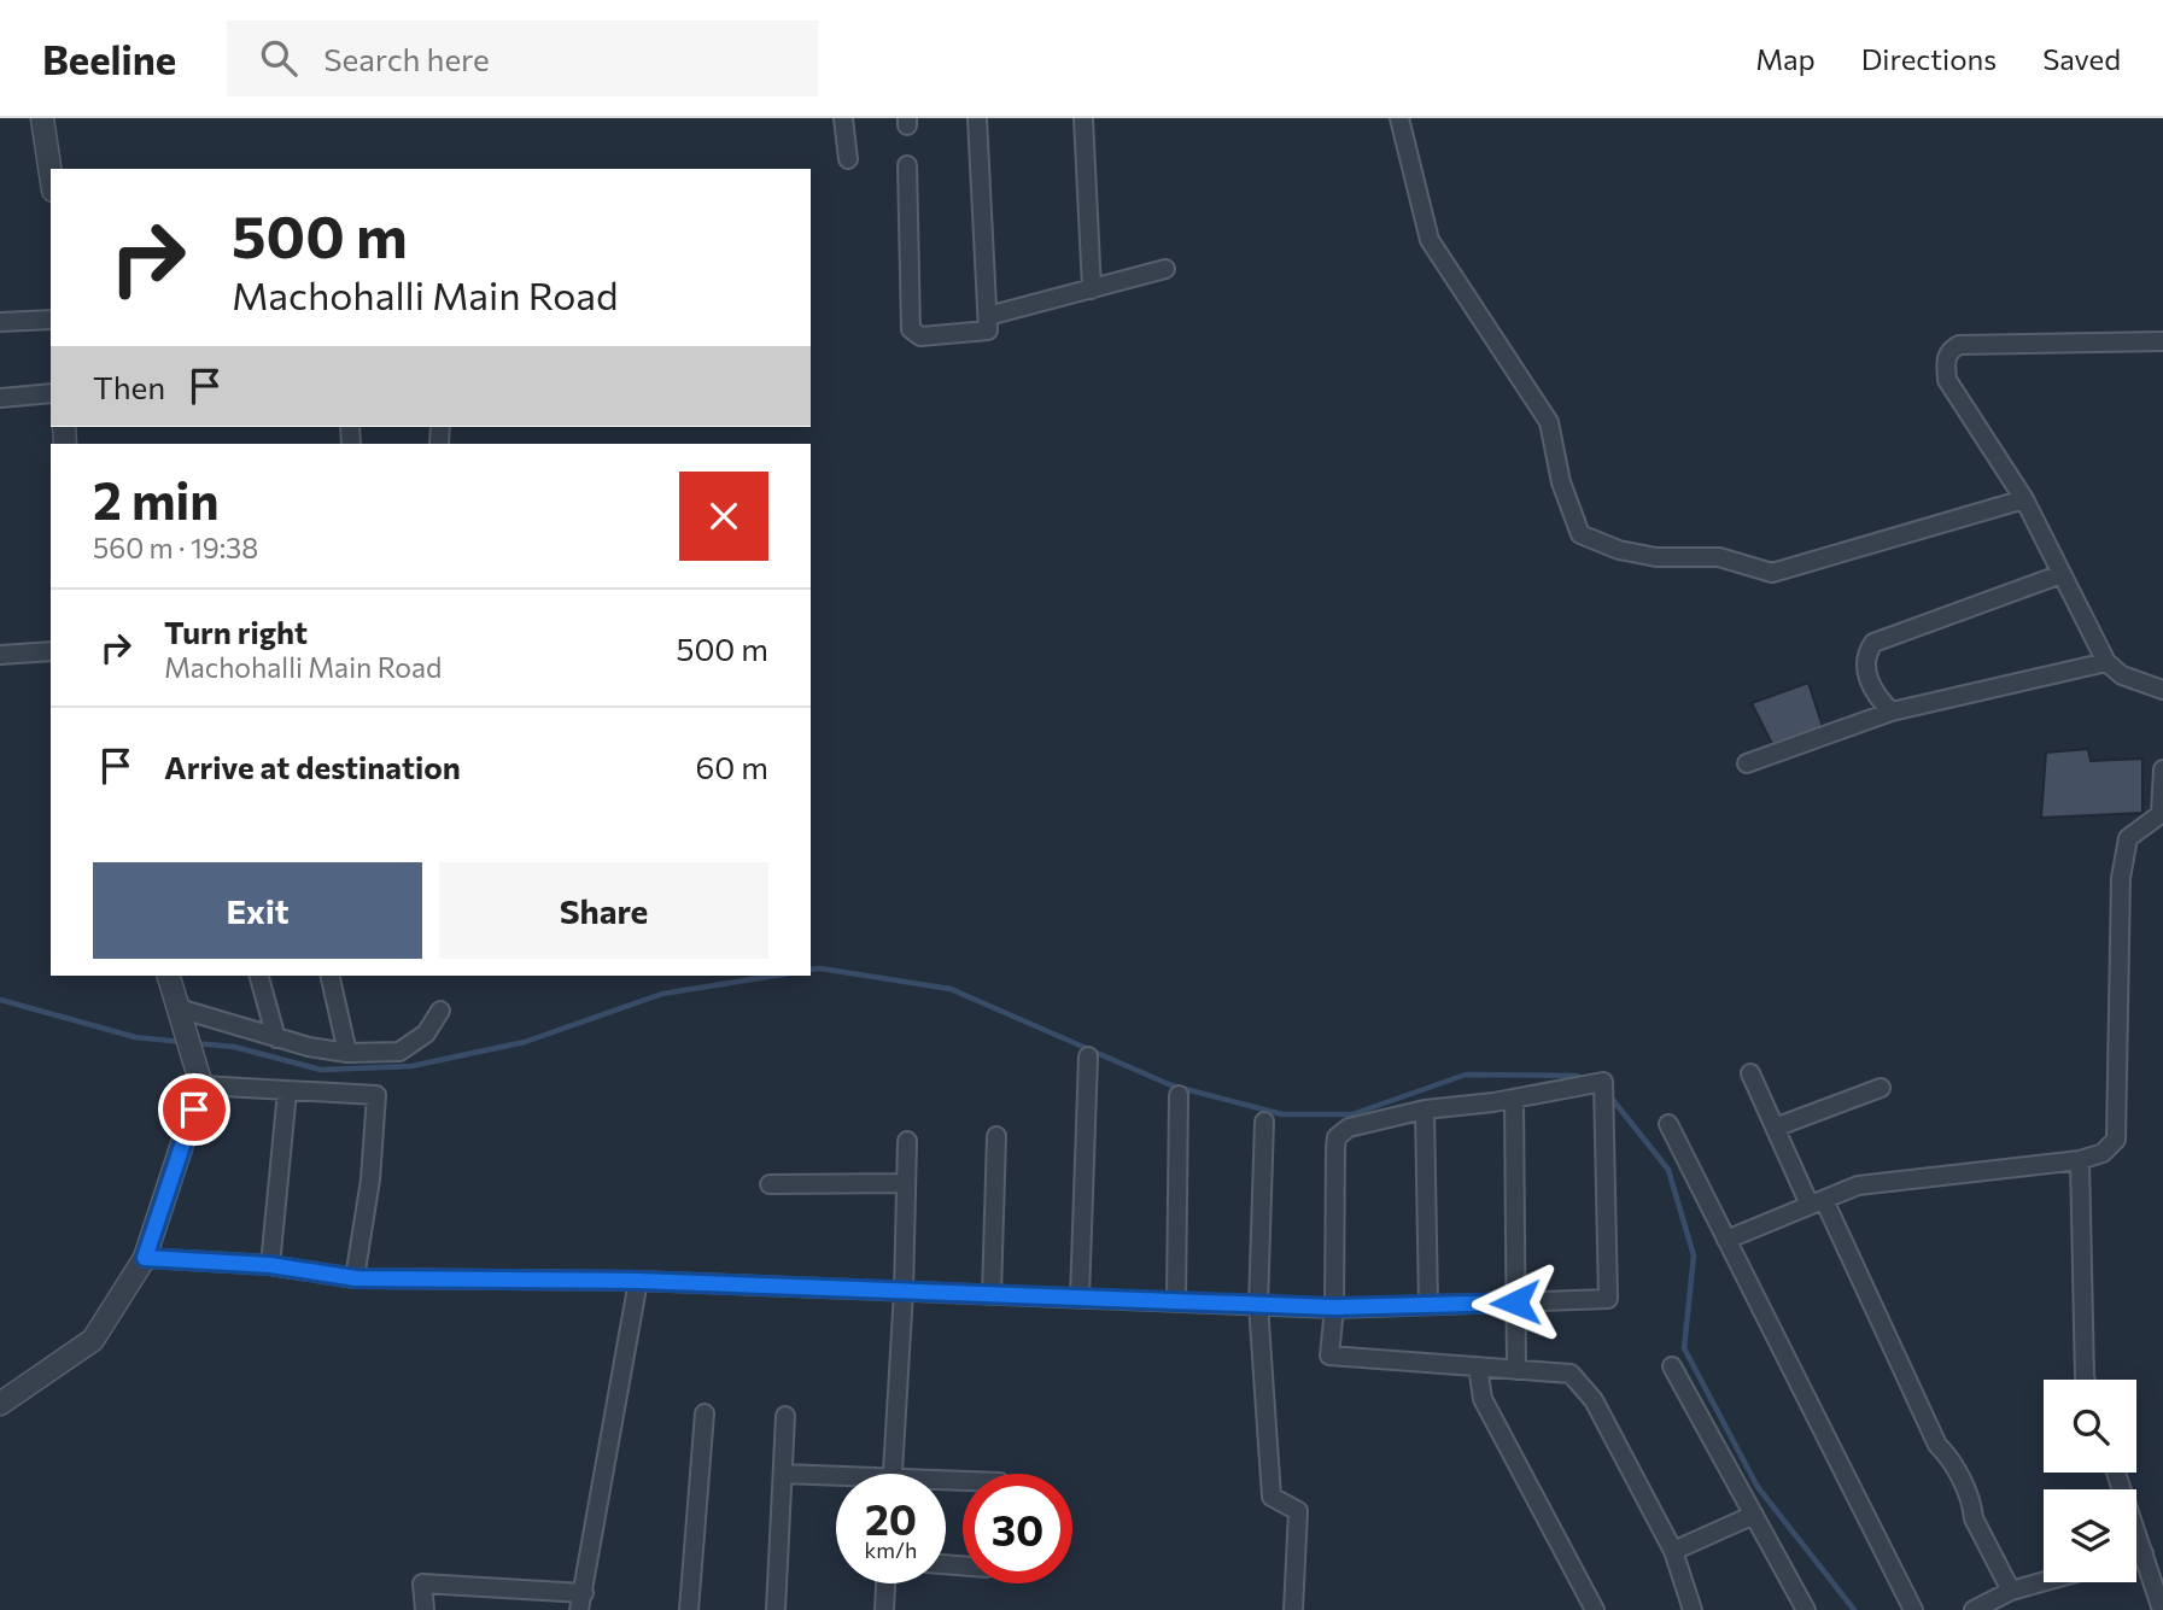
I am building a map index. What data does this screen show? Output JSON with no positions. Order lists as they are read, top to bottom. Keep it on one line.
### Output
{"page":{"header":"Beeline","search":"Search here","nav":["Map","Directions","Saved"],"turn":["500 m","Machohalli Main Road"],"then":"Then","heading":["2 min","560 m · 19:38"],"list":[{"name":"Turn right","note":"Machohalli Main Road","value":"500 m"},{"name":"Arrive at destination","value":"60 m"}],"buttons":["Exit","Share"],"speed":"20 km/h","limit":"30"}}
